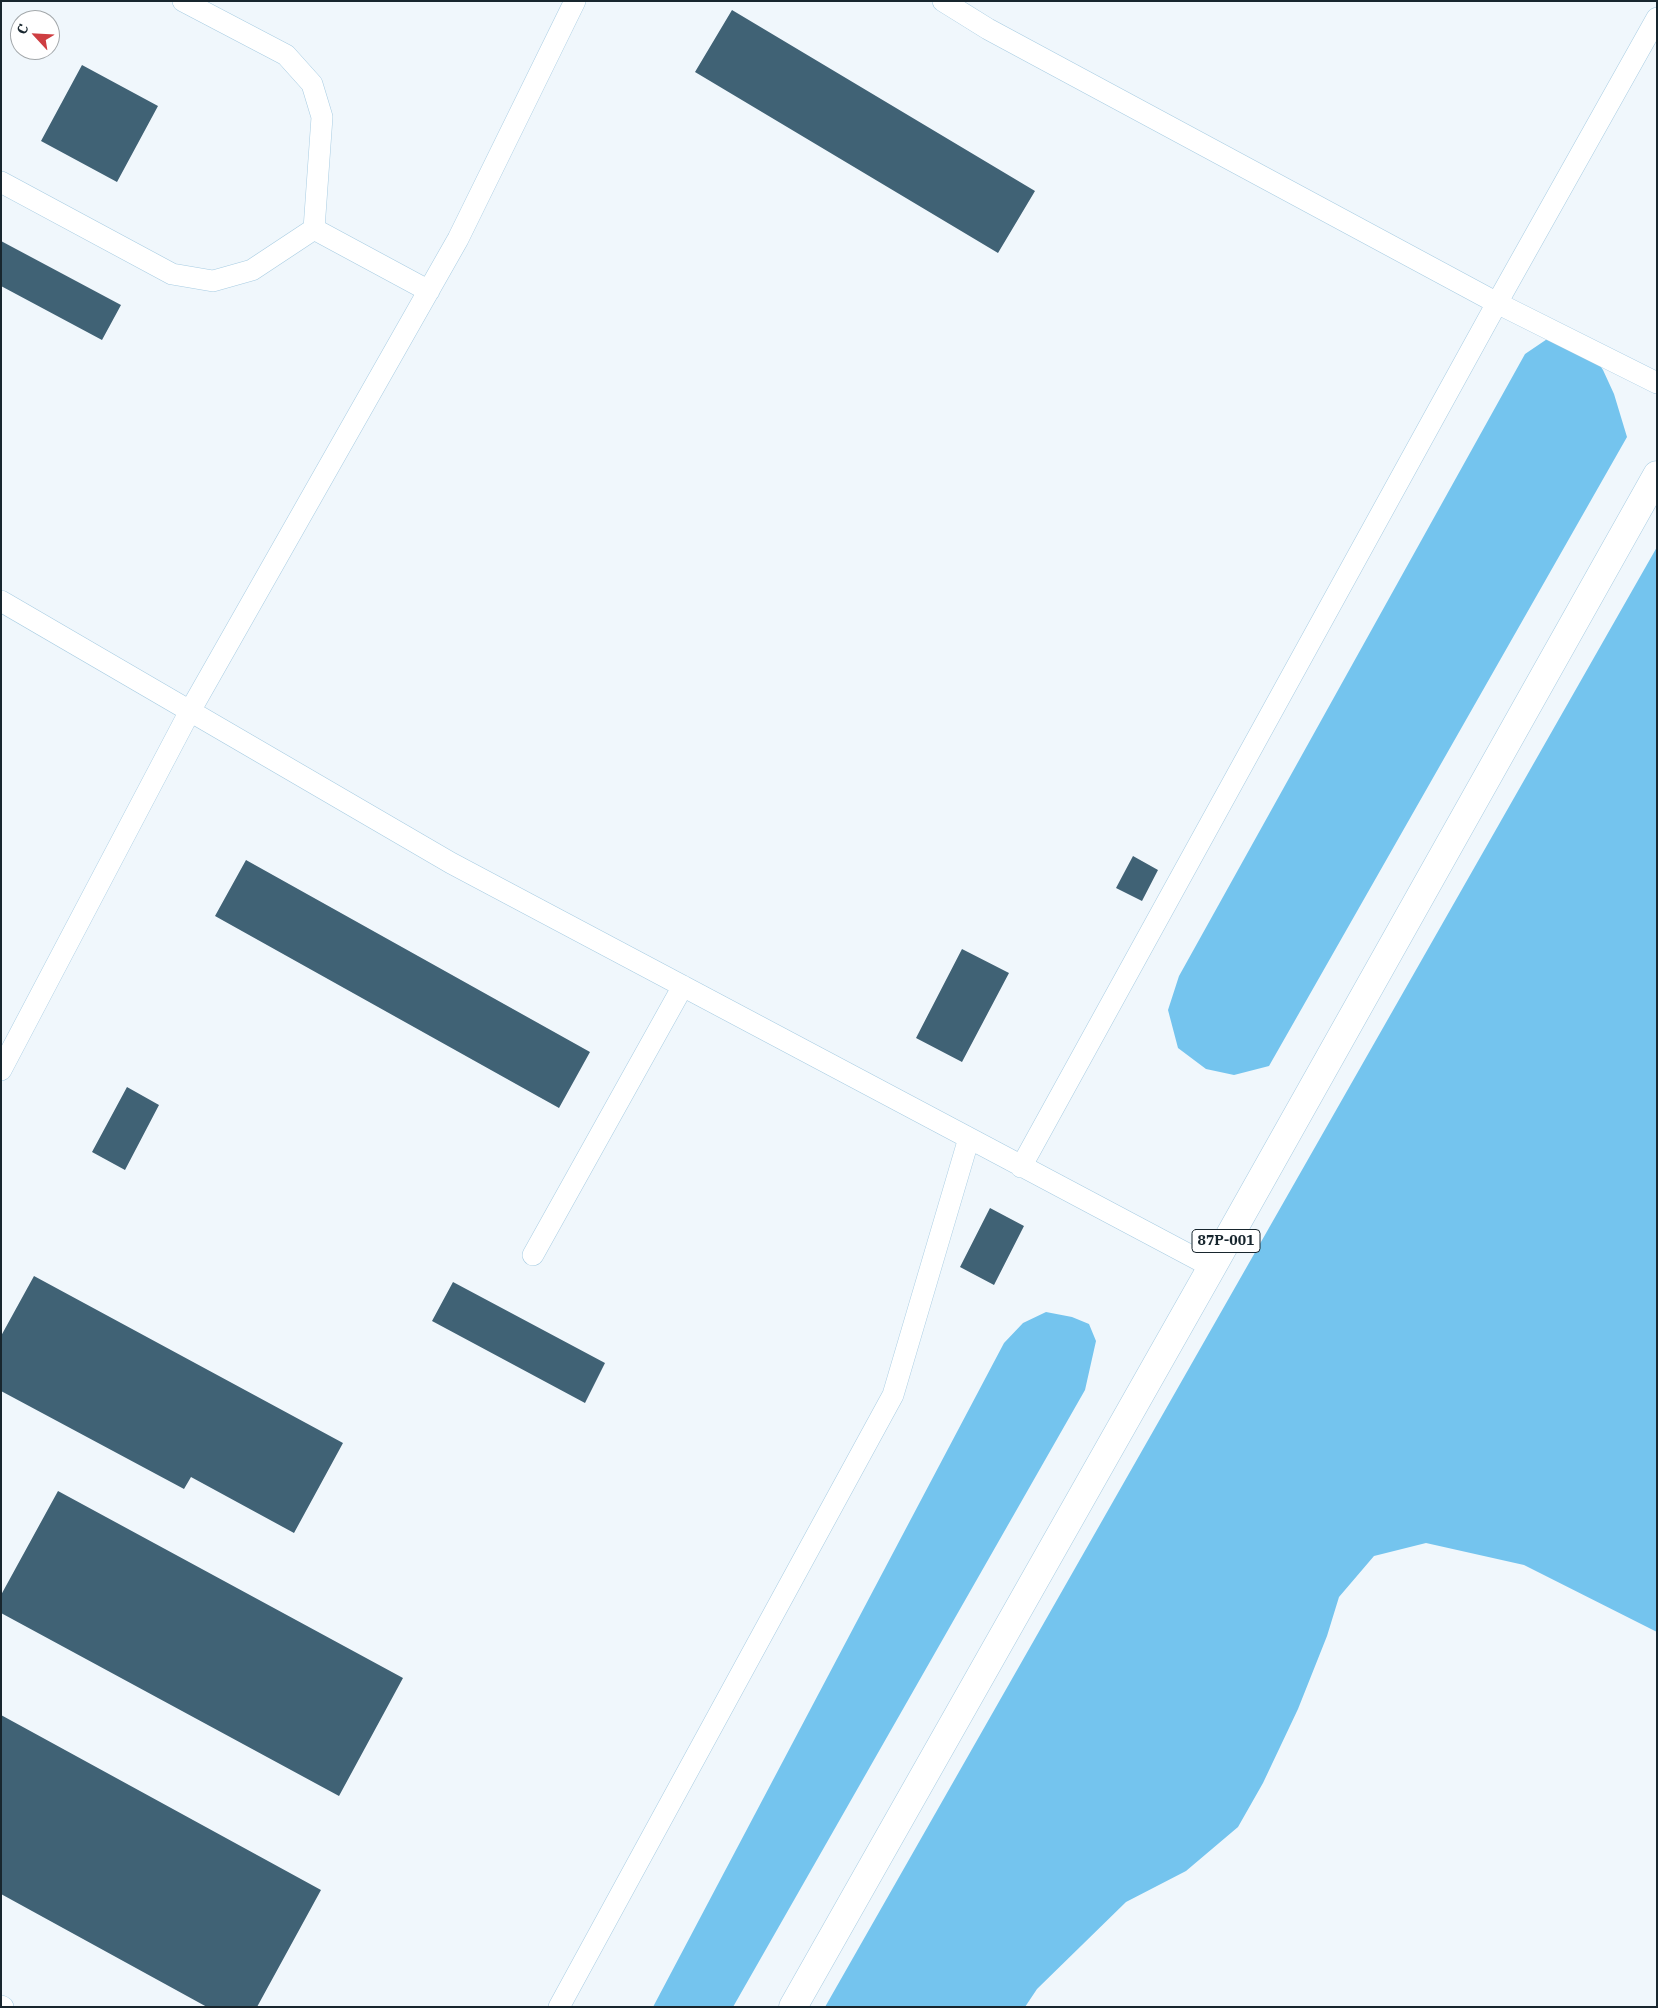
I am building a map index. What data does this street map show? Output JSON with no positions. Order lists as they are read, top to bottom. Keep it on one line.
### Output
{"streets":{"main road":["87Р-001"]},"north":"top left"}
